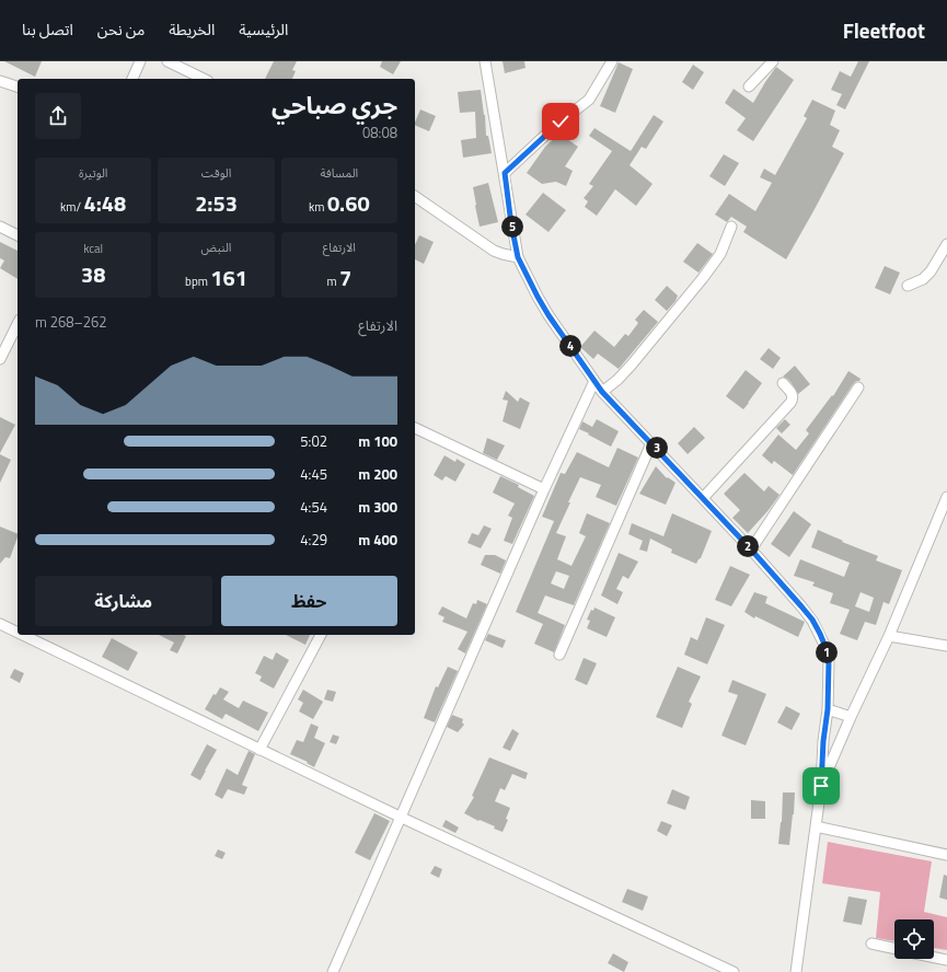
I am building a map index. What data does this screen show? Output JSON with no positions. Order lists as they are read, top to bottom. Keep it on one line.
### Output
{"page":{"header":"Fleetfoot","nav":["الرئيسية","الخريطة","من نحن","اتصل بنا"],"heading":["جري صباحي","08:08"],"stats":[["المسافة","0.60 km"],["الوقت","2:53"],["الوتيرة","4:48 /km"],["الارتفاع","7 m"],["النبض","161 bpm"],["kcal","38"]],"pins":["5","4","3","2","1"],"chart":["الارتفاع","262–268 m"],"list":[{"name":"100 m","note":"5:02"},{"name":"200 m","note":"4:45"},{"name":"300 m","note":"4:54"},{"name":"400 m","note":"4:29"}],"buttons":["حفظ","مشاركة"]}}
